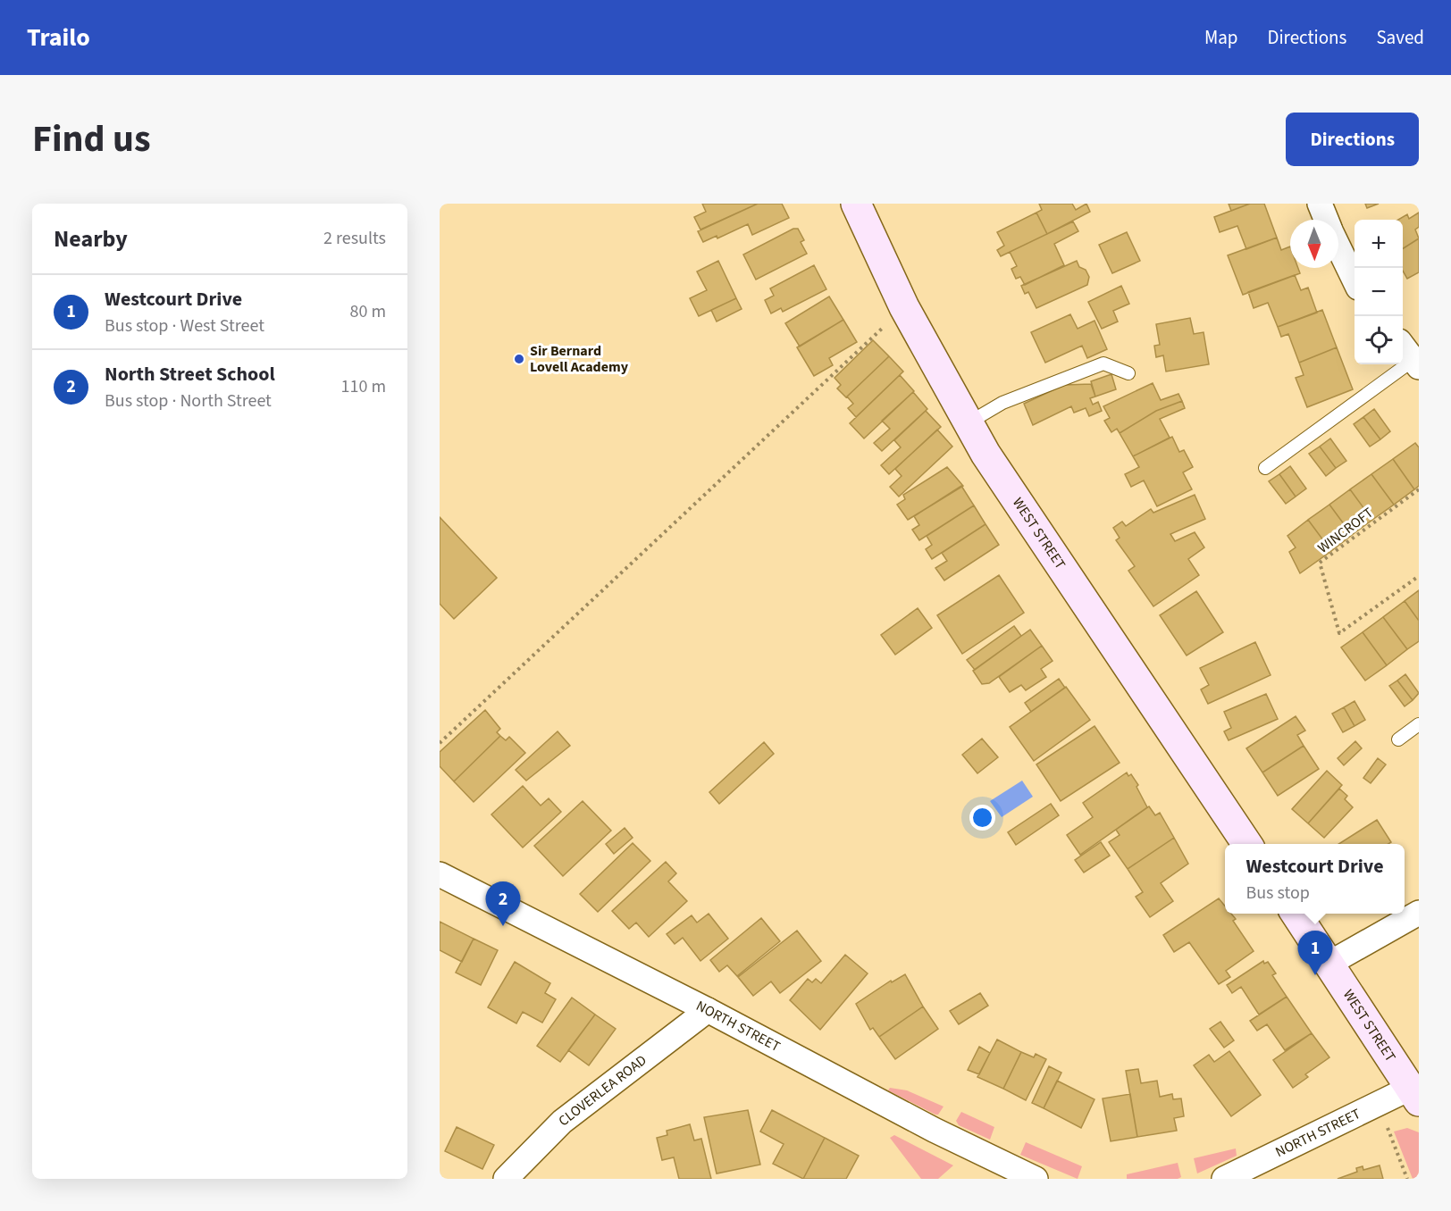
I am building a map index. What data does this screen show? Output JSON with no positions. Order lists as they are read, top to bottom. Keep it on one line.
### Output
{"streets":{"street":["WEST STREET","NORTH STREET","CLOVERLEA ROAD"],"path":["WINCROFT"]},"crossings":[["WEST STREET","NORTH STREET"],["NORTH STREET","CLOVERLEA ROAD"]],"places":["Sir Bernard Lovell Academy"],"north":"bottom","page":{"header":"Trailo","nav":["Map","Directions","Saved"],"title":"Find us","buttons":"Directions","heading":["Nearby","2 results"],"map_buttons":["+","−"],"list":[{"mark":"1","name":"Westcourt Drive","note":"Bus stop · West Street","value":"80 m"},{"mark":"2","name":"North Street School","note":"Bus stop · North Street","value":"110 m"}],"popup":["Westcourt Drive","Bus stop"],"pins":["2","1"]}}
